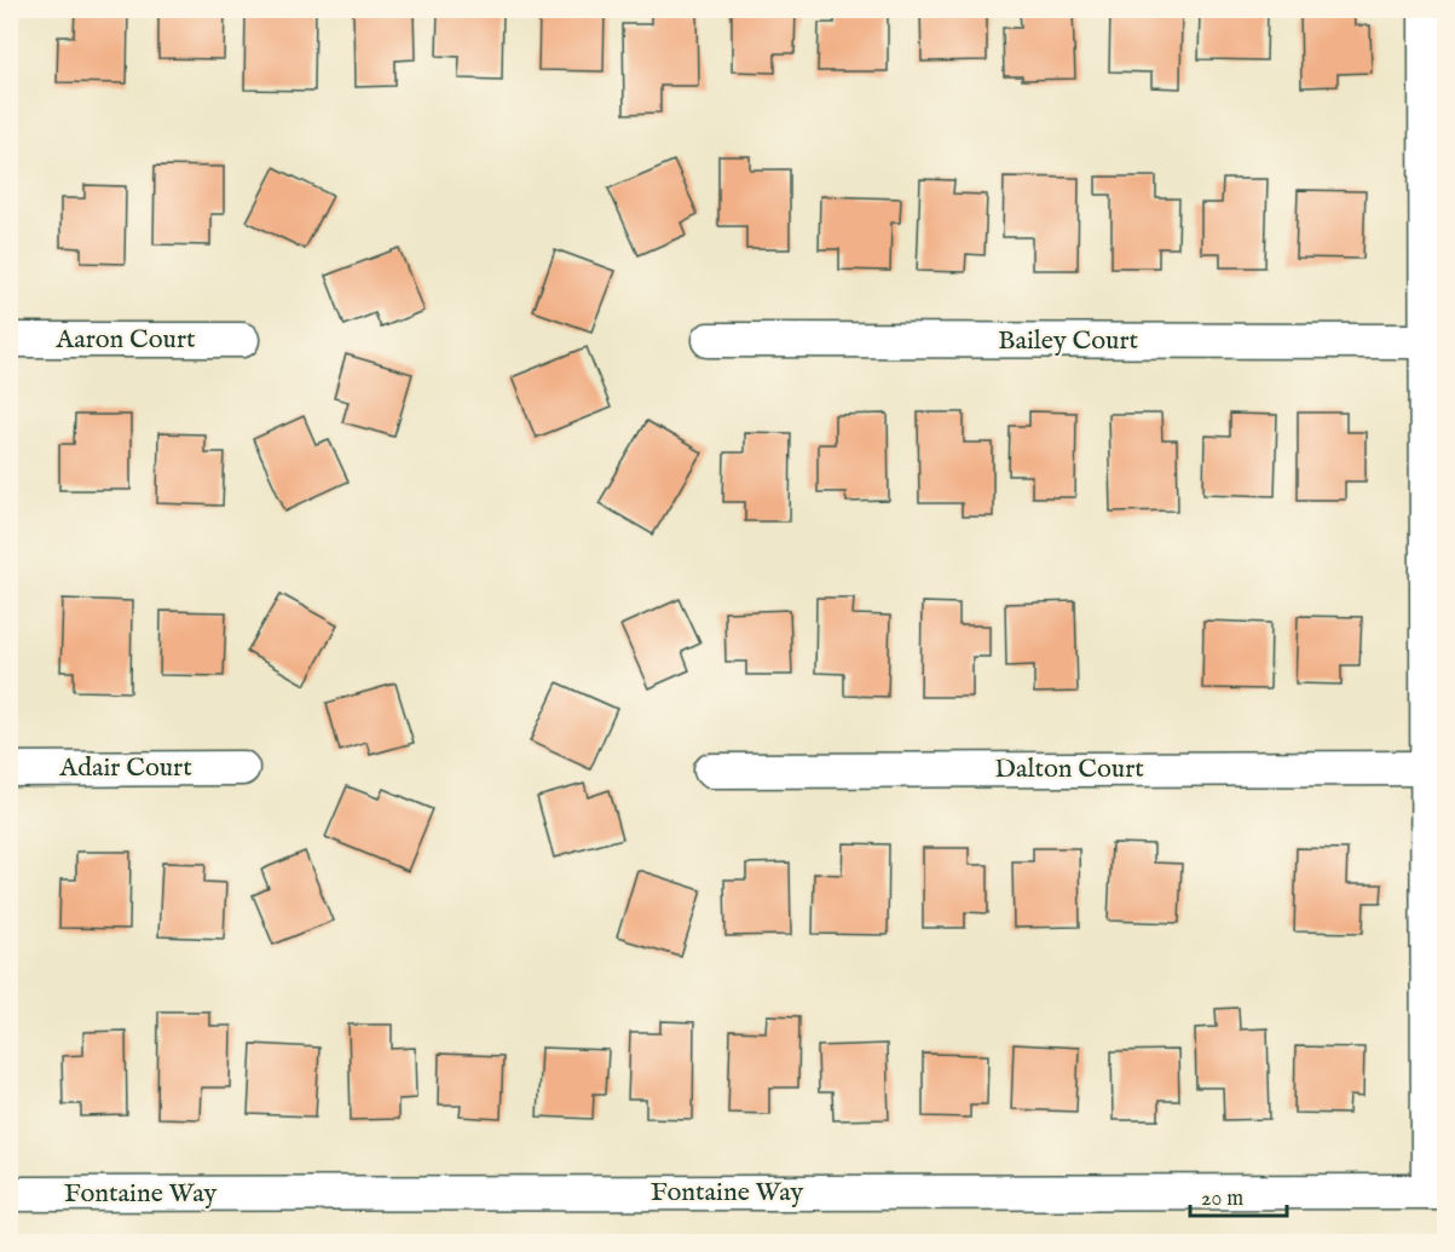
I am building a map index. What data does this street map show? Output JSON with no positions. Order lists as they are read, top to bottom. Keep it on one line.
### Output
{"streets":{"street":["Aaron Court","Bailey Court","Adair Court","Dalton Court","Fontaine Way"]},"scale_bar":"20 m"}
